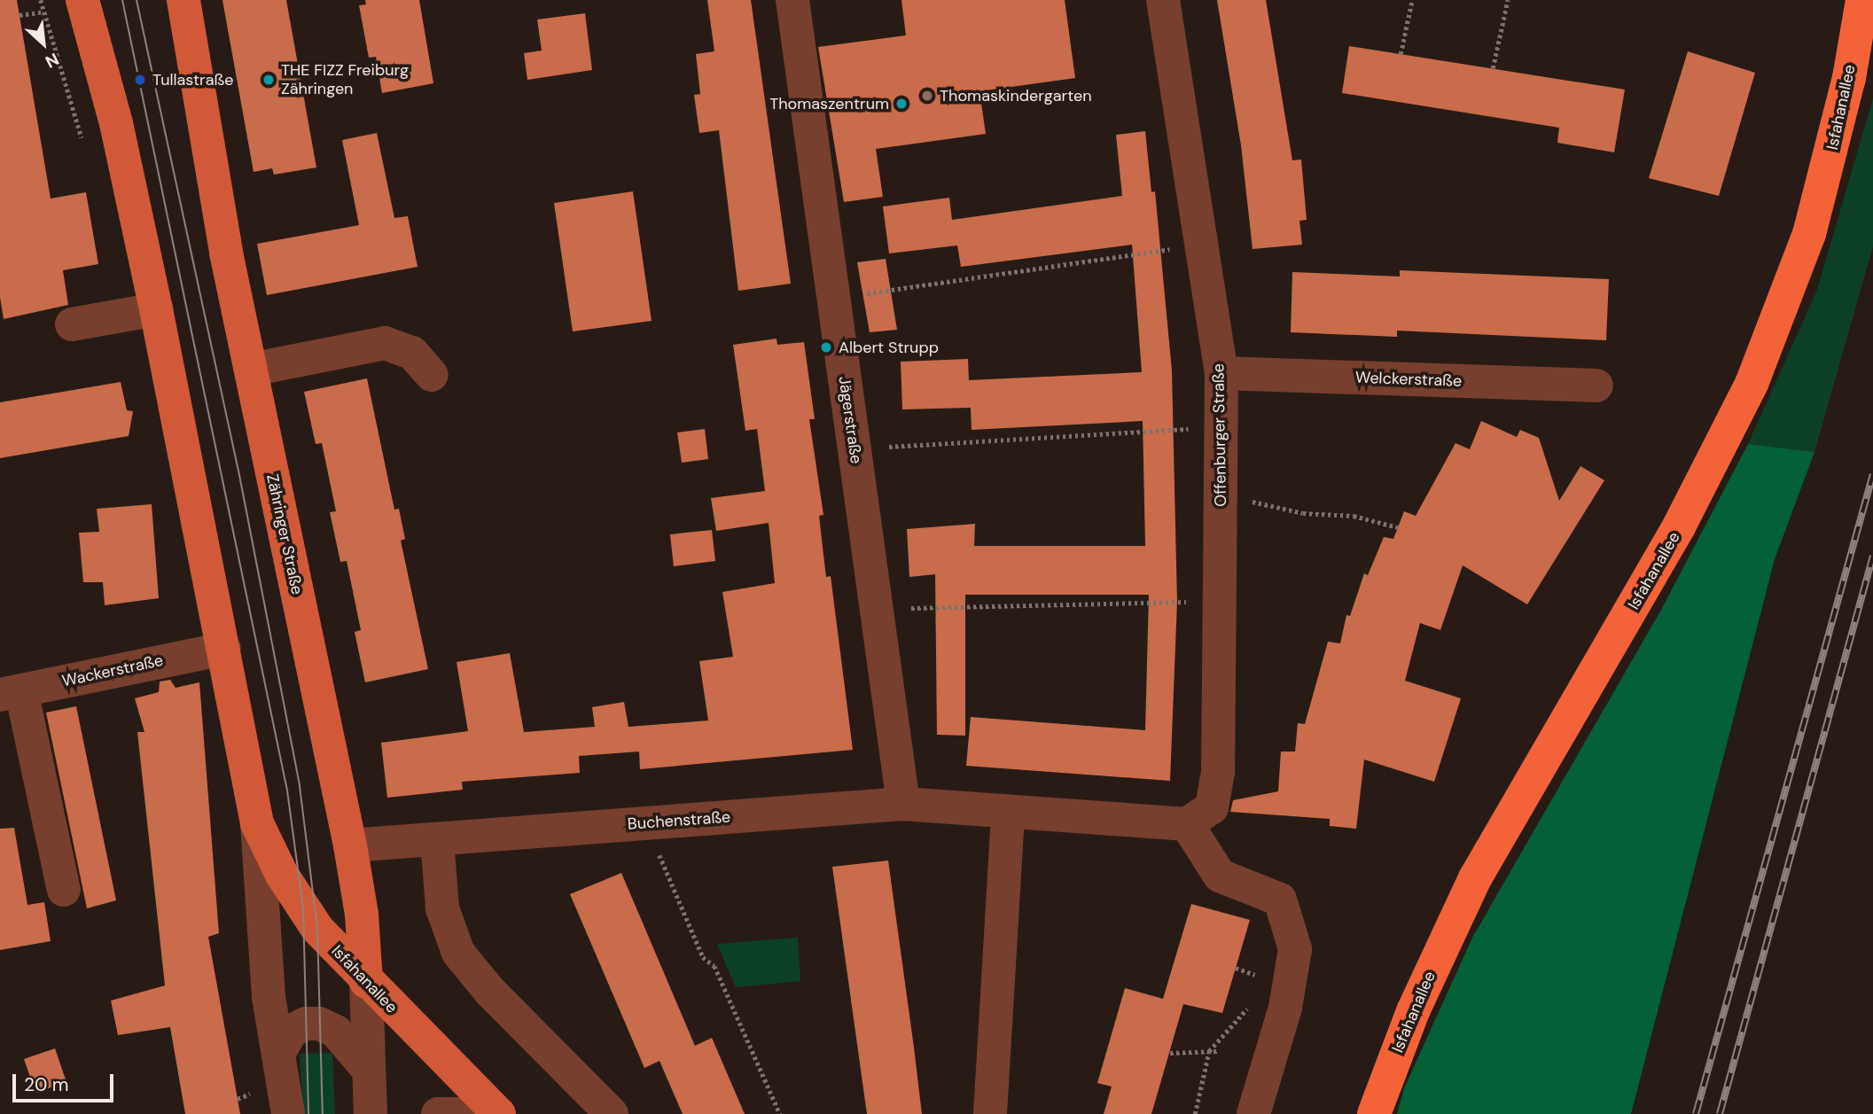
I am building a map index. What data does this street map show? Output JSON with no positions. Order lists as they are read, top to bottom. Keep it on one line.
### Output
{"streets":{"highway":["Isfahanallee"],"main road":["Zähringer Straße"],"street":["Welckerstraße","Jägerstraße","Offenburger Straße","Wackerstraße","Buchenstraße"]},"crossings":[["Isfahanallee","Zähringer Straße"],["Welckerstraße","Offenburger Straße"],["Jägerstraße","Buchenstraße"],["Offenburger Straße","Buchenstraße"],["Zähringer Straße","Buchenstraße"]],"places":["Tullastraße","THE FIZZ Freiburg Zähringen","Thomaskindergarten","Thomaszentrum","Albert Strupp"],"scale_bar":"20 m","north":"bottom right"}
